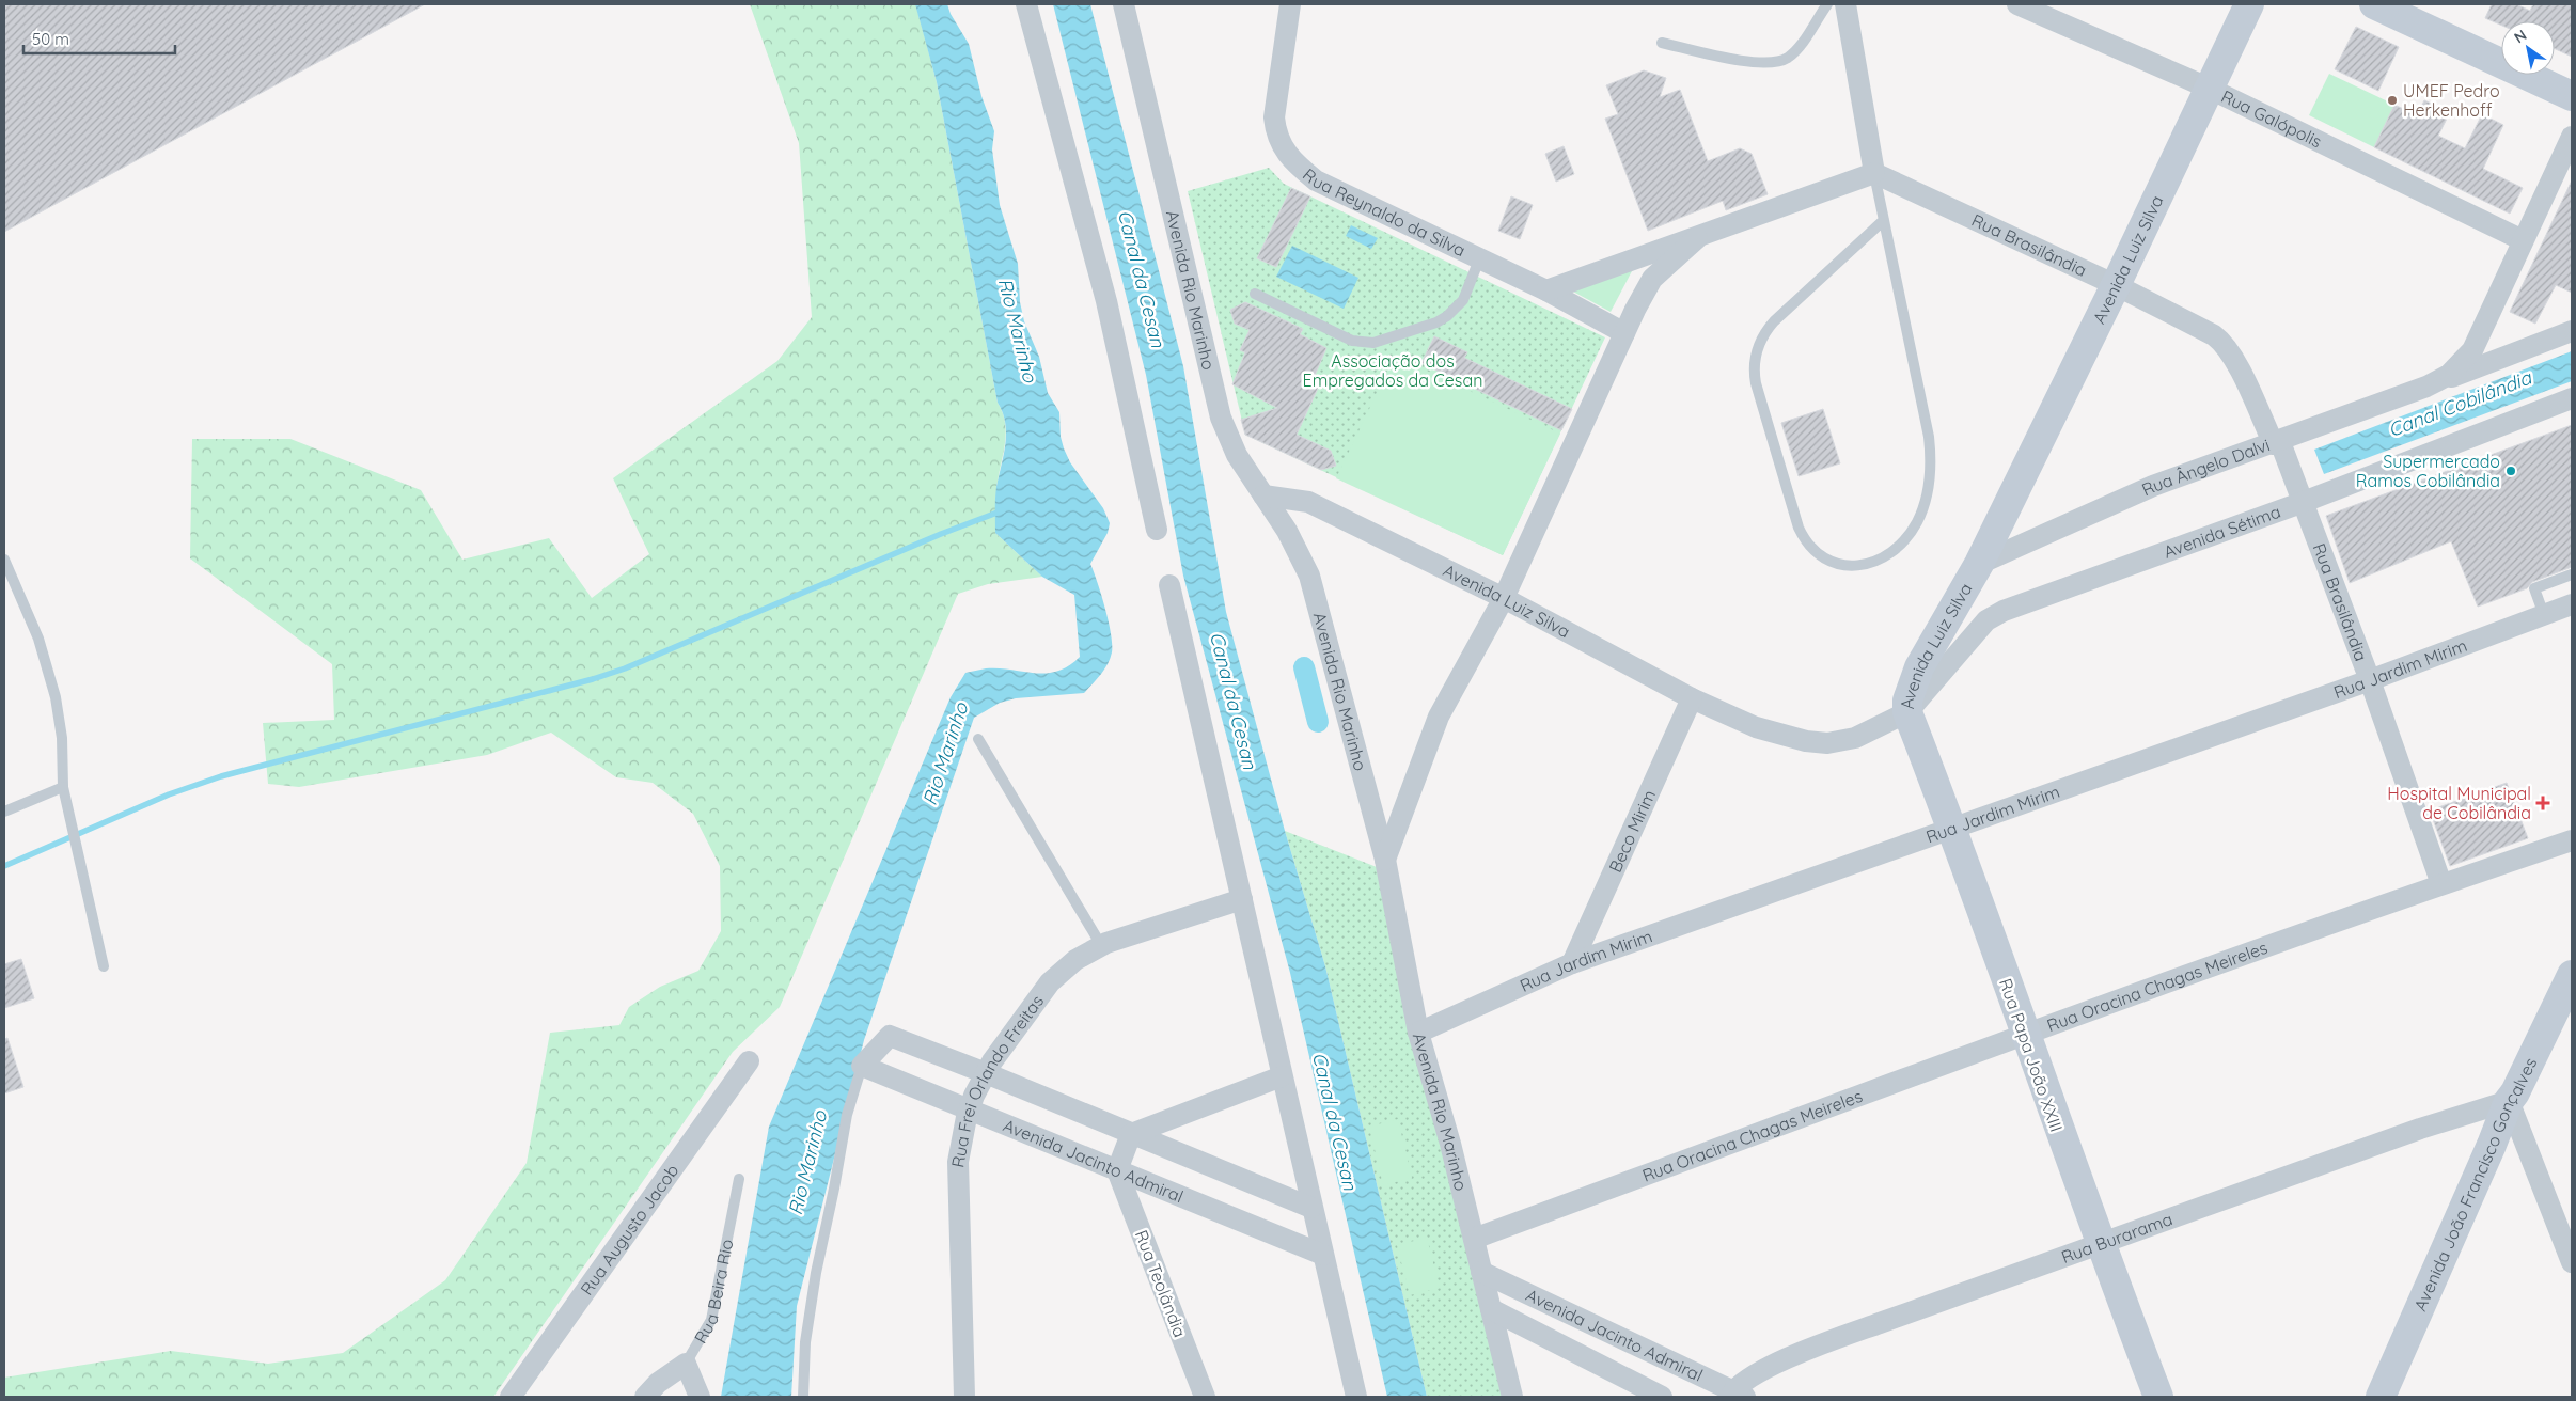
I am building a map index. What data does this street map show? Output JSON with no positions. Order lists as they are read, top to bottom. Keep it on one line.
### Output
{"streets":{"street":["Rua Galópolis","Rua Reynaldo da Silva","Rua Brasilândia","Avenida Luiz Silva","Avenida Rio Marinho","Rua Ângelo Dalvi","Avenida Sétima","Rua Jardim Mirim","Beco Mirim","Rua Oracina Chagas Meireles","Rua Papa João XXIII","Rua Frei Orlando Freitas","Avenida Jacinto Admiral","Avenida João Francisco Gonçalves","Rua Augusto Jacob","Rua Burarama","Rua Teolândia","Rua Beira Rio"]},"crossings":[["Rua Galópolis","Avenida Luiz Silva"],["Rua Galópolis","Rua Ângelo Dalvi"],["Rua Brasilândia","Avenida Luiz Silva"],["Rua Brasilândia","Rua Ângelo Dalvi"],["Rua Brasilândia","Avenida Sétima"],["Rua Brasilândia","Rua Jardim Mirim"],["Rua Brasilândia","Rua Oracina Chagas Meireles"],["Avenida Luiz Silva","Avenida Rio Marinho"],["Avenida Luiz Silva","Rua Ângelo Dalvi"],["Avenida Luiz Silva","Avenida Sétima"],["Avenida Luiz Silva","Beco Mirim"],["Avenida Luiz Silva","Rua Papa João XXIII"],["Avenida Rio Marinho","Rua Jardim Mirim"],["Avenida Rio Marinho","Rua Oracina Chagas Meireles"],["Avenida Rio Marinho","Avenida Jacinto Admiral"],["Avenida Sétima","Rua Papa João XXIII"],["Rua Jardim Mirim","Beco Mirim"],["Rua Jardim Mirim","Rua Papa João XXIII"],["Rua Oracina Chagas Meireles","Rua Papa João XXIII"],["Rua Papa João XXIII","Rua Burarama"],["Rua Frei Orlando Freitas","Avenida Jacinto Admiral"],["Avenida Jacinto Admiral","Rua Burarama"],["Avenida Jacinto Admiral","Rua Teolândia"],["Avenida João Francisco Gonçalves","Rua Burarama"]],"water":["Canal da Cesan","Rio Marinho","Canal Cobilândia"],"parks":["Associação dos Empregados da Cesan"],"places":{"other":["UMEF Pedro Herkenhoff","Supermercado Ramos Cobilândia"],"health":["Hospital Municipal de Cobilândia"]},"scale_bar":"50 m","north":"top left"}
